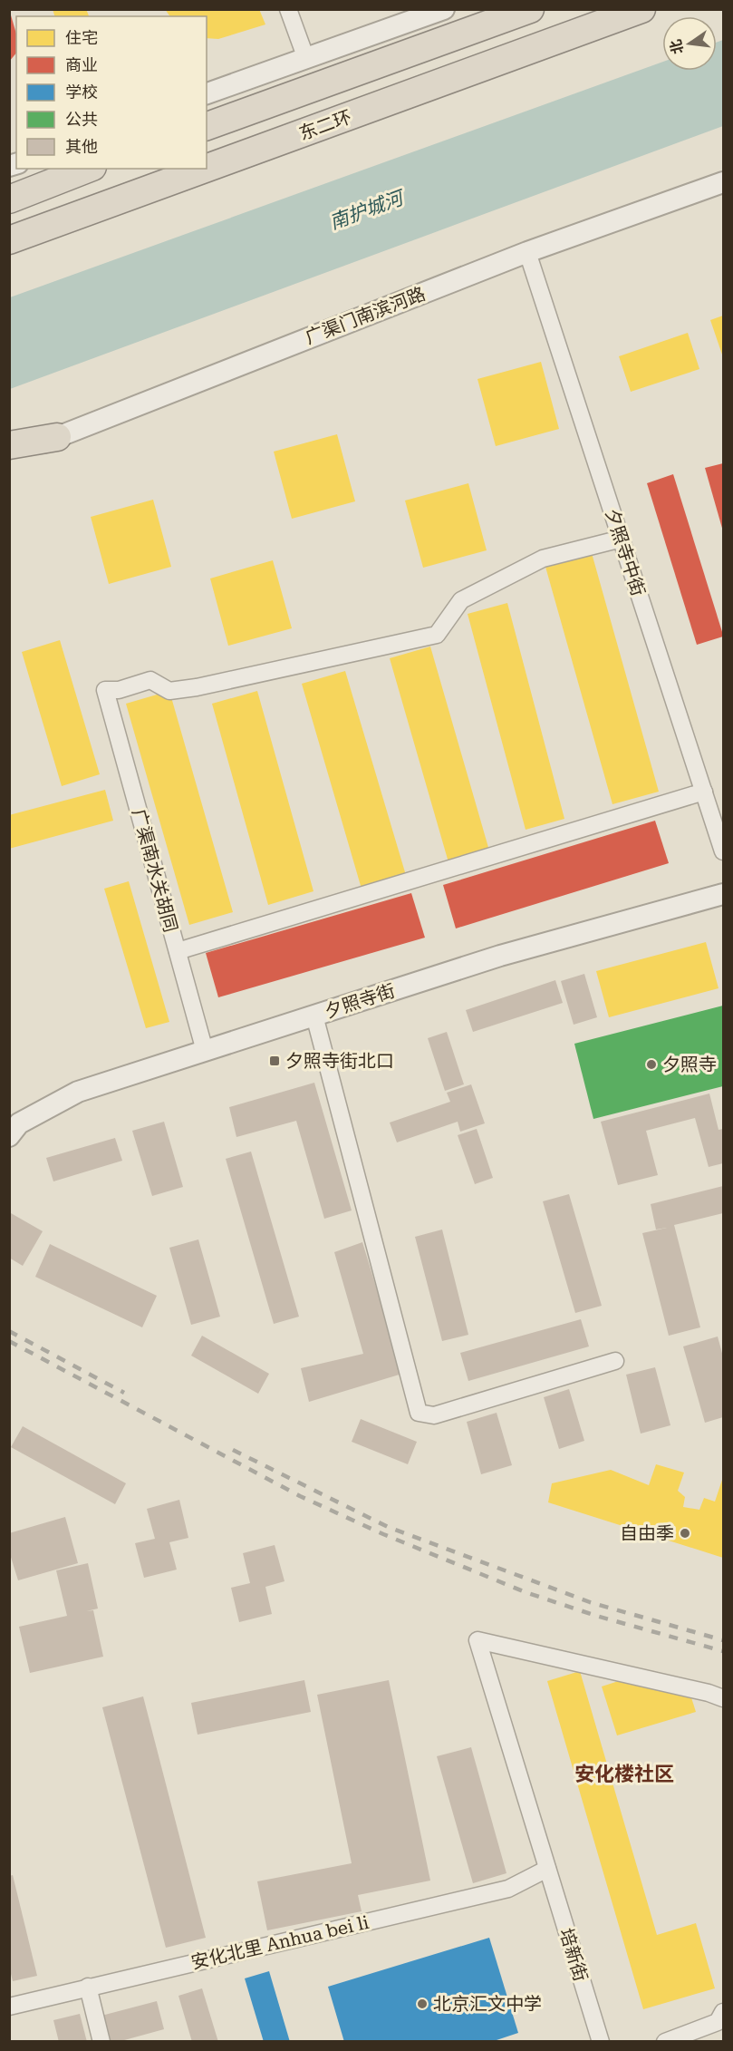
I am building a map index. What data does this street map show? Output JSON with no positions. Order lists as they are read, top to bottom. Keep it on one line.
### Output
{"streets":{"highway":["东二环"],"street":["广渠门南滨河路","夕照寺中街","广渠南水关胡同","夕照寺街","安化北里 Anhua bei li","培新街"]},"crossings":[["广渠门南滨河路","夕照寺中街"],["夕照寺中街","广渠南水关胡同"],["广渠南水关胡同","夕照寺街"],["安化北里 Anhua bei li","培新街"]],"districts":["安化楼社区"],"water":["南护城河"],"places":{"transit":["夕照寺街北口"],"other":["夕照寺","自由季","北京汇文中学"]},"legend":["住宅","商业","学校","公共","其他"],"north":"left"}
